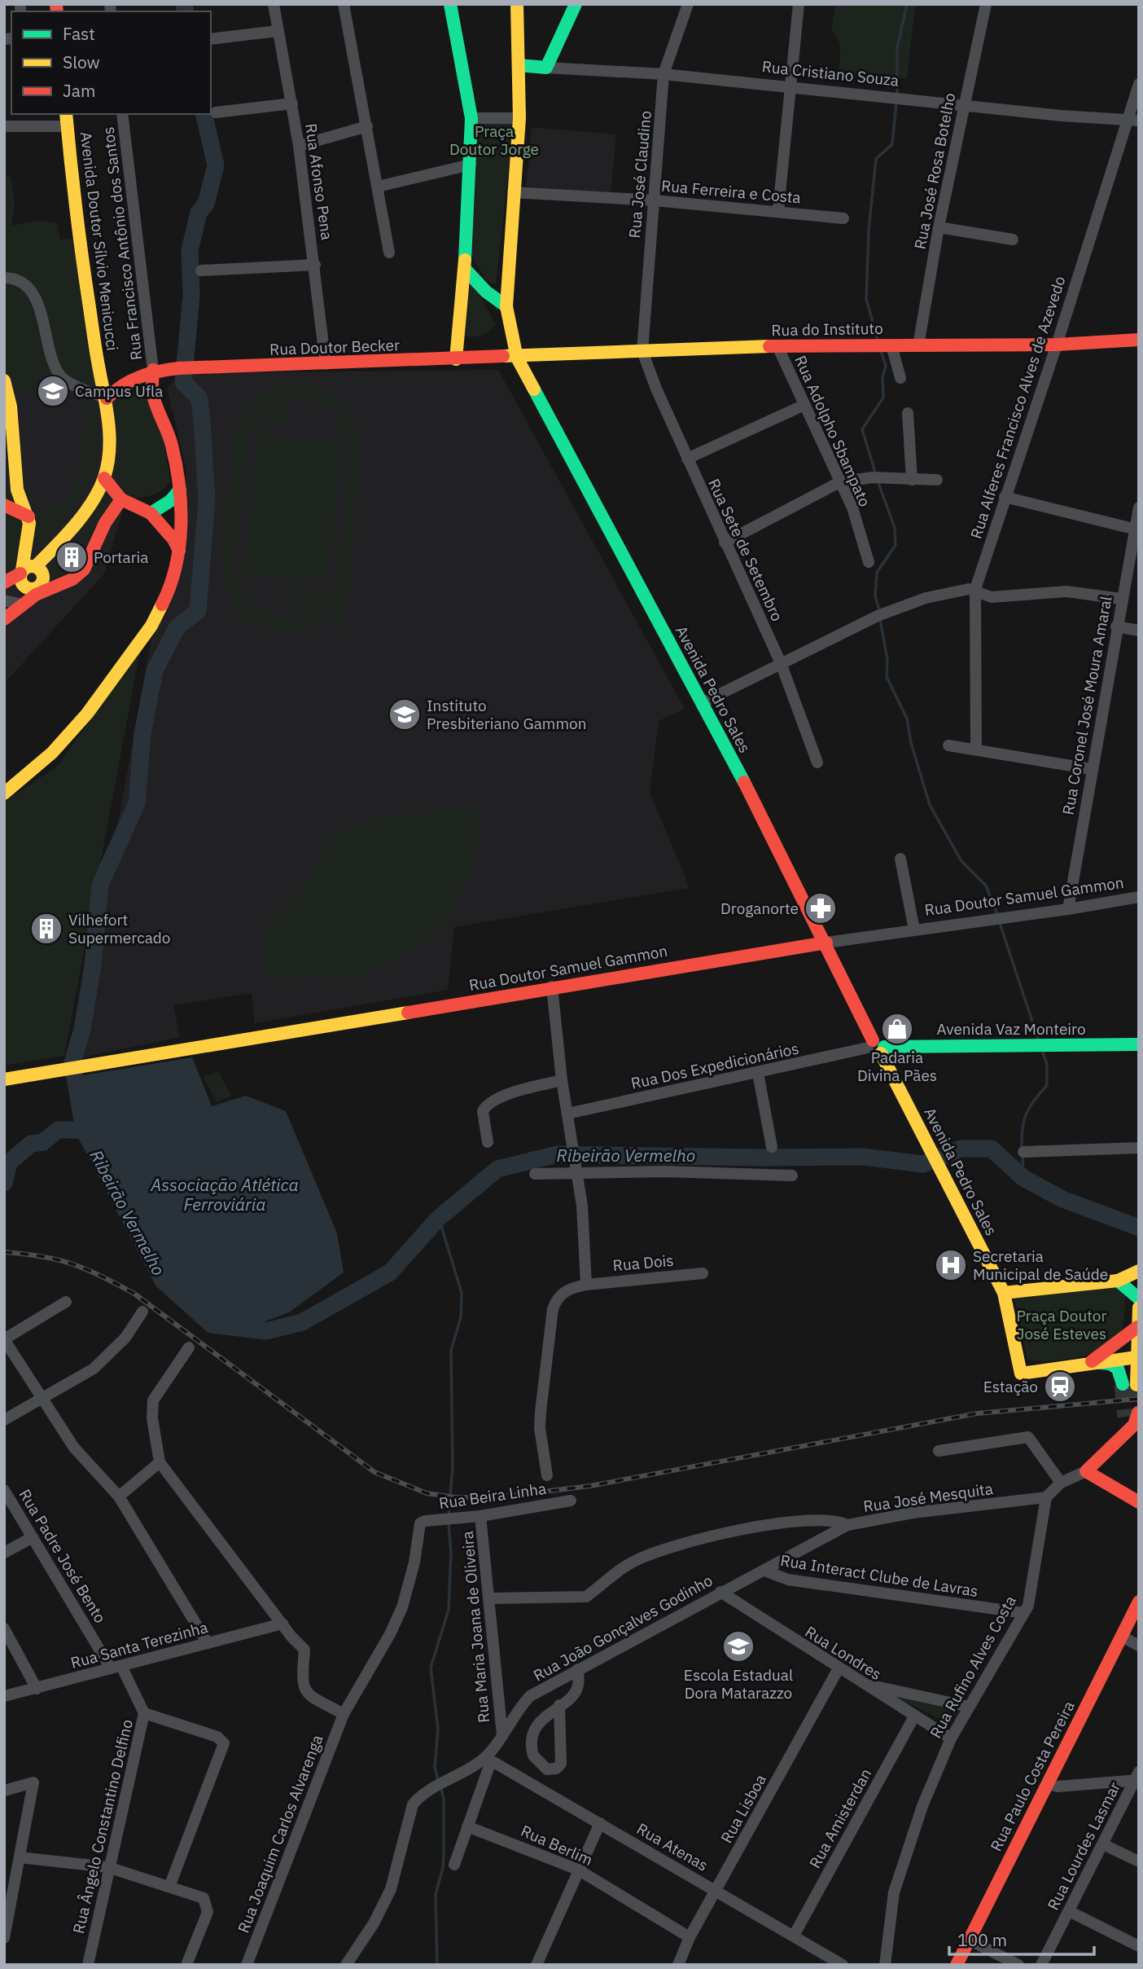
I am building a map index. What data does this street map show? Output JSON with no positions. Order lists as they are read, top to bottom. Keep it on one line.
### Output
{"streets":{"main road":["Rua Cristiano Souza","Avenida Doutor Sílvio Menicucci","Rua do Instituto","Rua Doutor Becker","Avenida Pedro Sales","Rua Doutor Samuel Gammon","Avenida Vaz Monteiro","Rua Paulo Costa Pereira"],"street":["Rua José Rosa Botelho","Rua José Claudino","Rua Afonso Pena","Rua Ferreira e Costa","Rua Francisco Antônio dos Santos","Rua Alferes Francisco Alves de Azevedo","Rua Adolpho Sbampato","Rua Sete de Setembro","Rua Coronel José Moura Amaral","Rua Dos Expedicionários","Rua Dois","Rua Beira Linha","Rua José Mesquita","Rua Padre José Bento","Rua Interact Clube de Lavras","Rua Maria Joana de Oliveira","Rua João Gonçalves Godinho","Rua Santa Terezinha","Rua Londres","Rua Rufino Alves Costa","Rua Lisboa","Rua Amisterdan","Rua Ângelo Constantino Delfino","Rua Joaquim Carlos Alvarenga","Rua Berlim","Rua Lourdes Lasmar","Rua Atenas"]},"crossings":[["Rua Cristiano Souza","Rua José Rosa Botelho"],["Rua Cristiano Souza","Rua José Claudino"],["Rua Cristiano Souza","Rua Alferes Francisco Alves de Azevedo"],["Rua Cristiano Souza","Avenida Pedro Sales"],["Rua José Rosa Botelho","Rua do Instituto"],["Rua José Claudino","Rua Ferreira e Costa"],["Rua José Claudino","Rua do Instituto"],["Rua José Claudino","Rua Sete de Setembro"],["Rua Afonso Pena","Rua Doutor Becker"],["Rua Ferreira e Costa","Avenida Pedro Sales"],["Avenida Doutor Sílvio Menicucci","Rua Doutor Becker"],["Rua Francisco Antônio dos Santos","Rua Doutor Becker"],["Rua do Instituto","Rua Doutor Becker"],["Rua do Instituto","Rua Alferes Francisco Alves de Azevedo"],["Rua do Instituto","Rua Adolpho Sbampato"],["Rua do Instituto","Rua Sete de Setembro"],["Rua do Instituto","Avenida Pedro Sales"],["Rua Doutor Becker","Avenida Pedro Sales"],["Avenida Pedro Sales","Rua Doutor Samuel Gammon"],["Avenida Pedro Sales","Avenida Vaz Monteiro"],["Avenida Pedro Sales","Rua Dos Expedicionários"],["Rua Coronel José Moura Amaral","Rua Doutor Samuel Gammon"],["Avenida Vaz Monteiro","Rua Dos Expedicionários"],["Rua Beira Linha","Rua Maria Joana de Oliveira"],["Rua Beira Linha","Rua Joaquim Carlos Alvarenga"],["Rua José Mesquita","Rua Maria Joana de Oliveira"],["Rua José Mesquita","Rua João Gonçalves Godinho"],["Rua José Mesquita","Rua Rufino Alves Costa"],["Rua Padre José Bento","Rua Santa Terezinha"],["Rua Padre José Bento","Rua Ângelo Constantino Delfino"],["Rua Interact Clube de Lavras","Rua João Gonçalves Godinho"],["Rua Interact Clube de Lavras","Rua Rufino Alves Costa"],["Rua Maria Joana de Oliveira","Rua João Gonçalves Godinho"],["Rua João Gonçalves Godinho","Rua Londres"],["Rua João Gonçalves Godinho","Rua Atenas"],["Rua Santa Terezinha","Rua Ângelo Constantino Delfino"],["Rua Londres","Rua Rufino Alves Costa"],["Rua Londres","Rua Lisboa"],["Rua Londres","Rua Amisterdan"],["Rua Lisboa","Rua Berlim"],["Rua Lisboa","Rua Atenas"],["Rua Amisterdan","Rua Atenas"]],"water":["Ribeirão Vermelho","Associação Atlética Ferroviária"],"parks":["Praça Doutor Jorge","Praça Doutor José Esteves"],"places":{"school or university":["Campus Ufla","Instituto Presbiteriano Gammon","Escola Estadual Dora Matarazzo"],"building":["Portaria","Vilhefort Supermercado"],"pharmacy":["Droganorte"],"shop":["Padaria Divina Pães"],"hospital":["Secretaria Municipal de Saúde"],"station":["Estação"]},"legend":["Fast","Slow","Jam"],"scale_bar":"100 m"}
